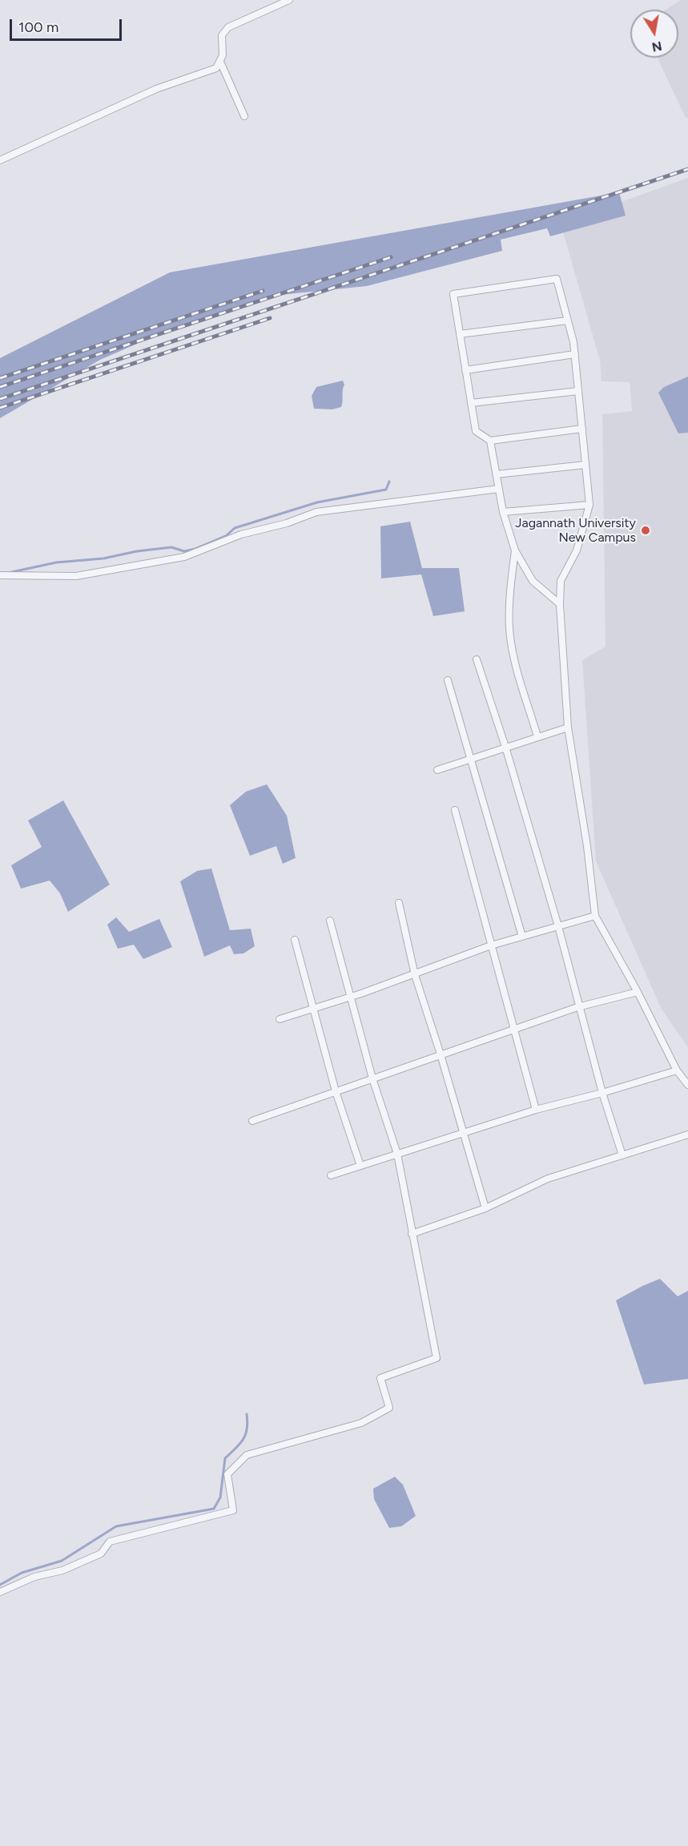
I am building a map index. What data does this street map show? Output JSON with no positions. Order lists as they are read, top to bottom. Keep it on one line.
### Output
{"places":["Jagannath University New Campus"],"scale_bar":"100 m","north":"bottom"}
